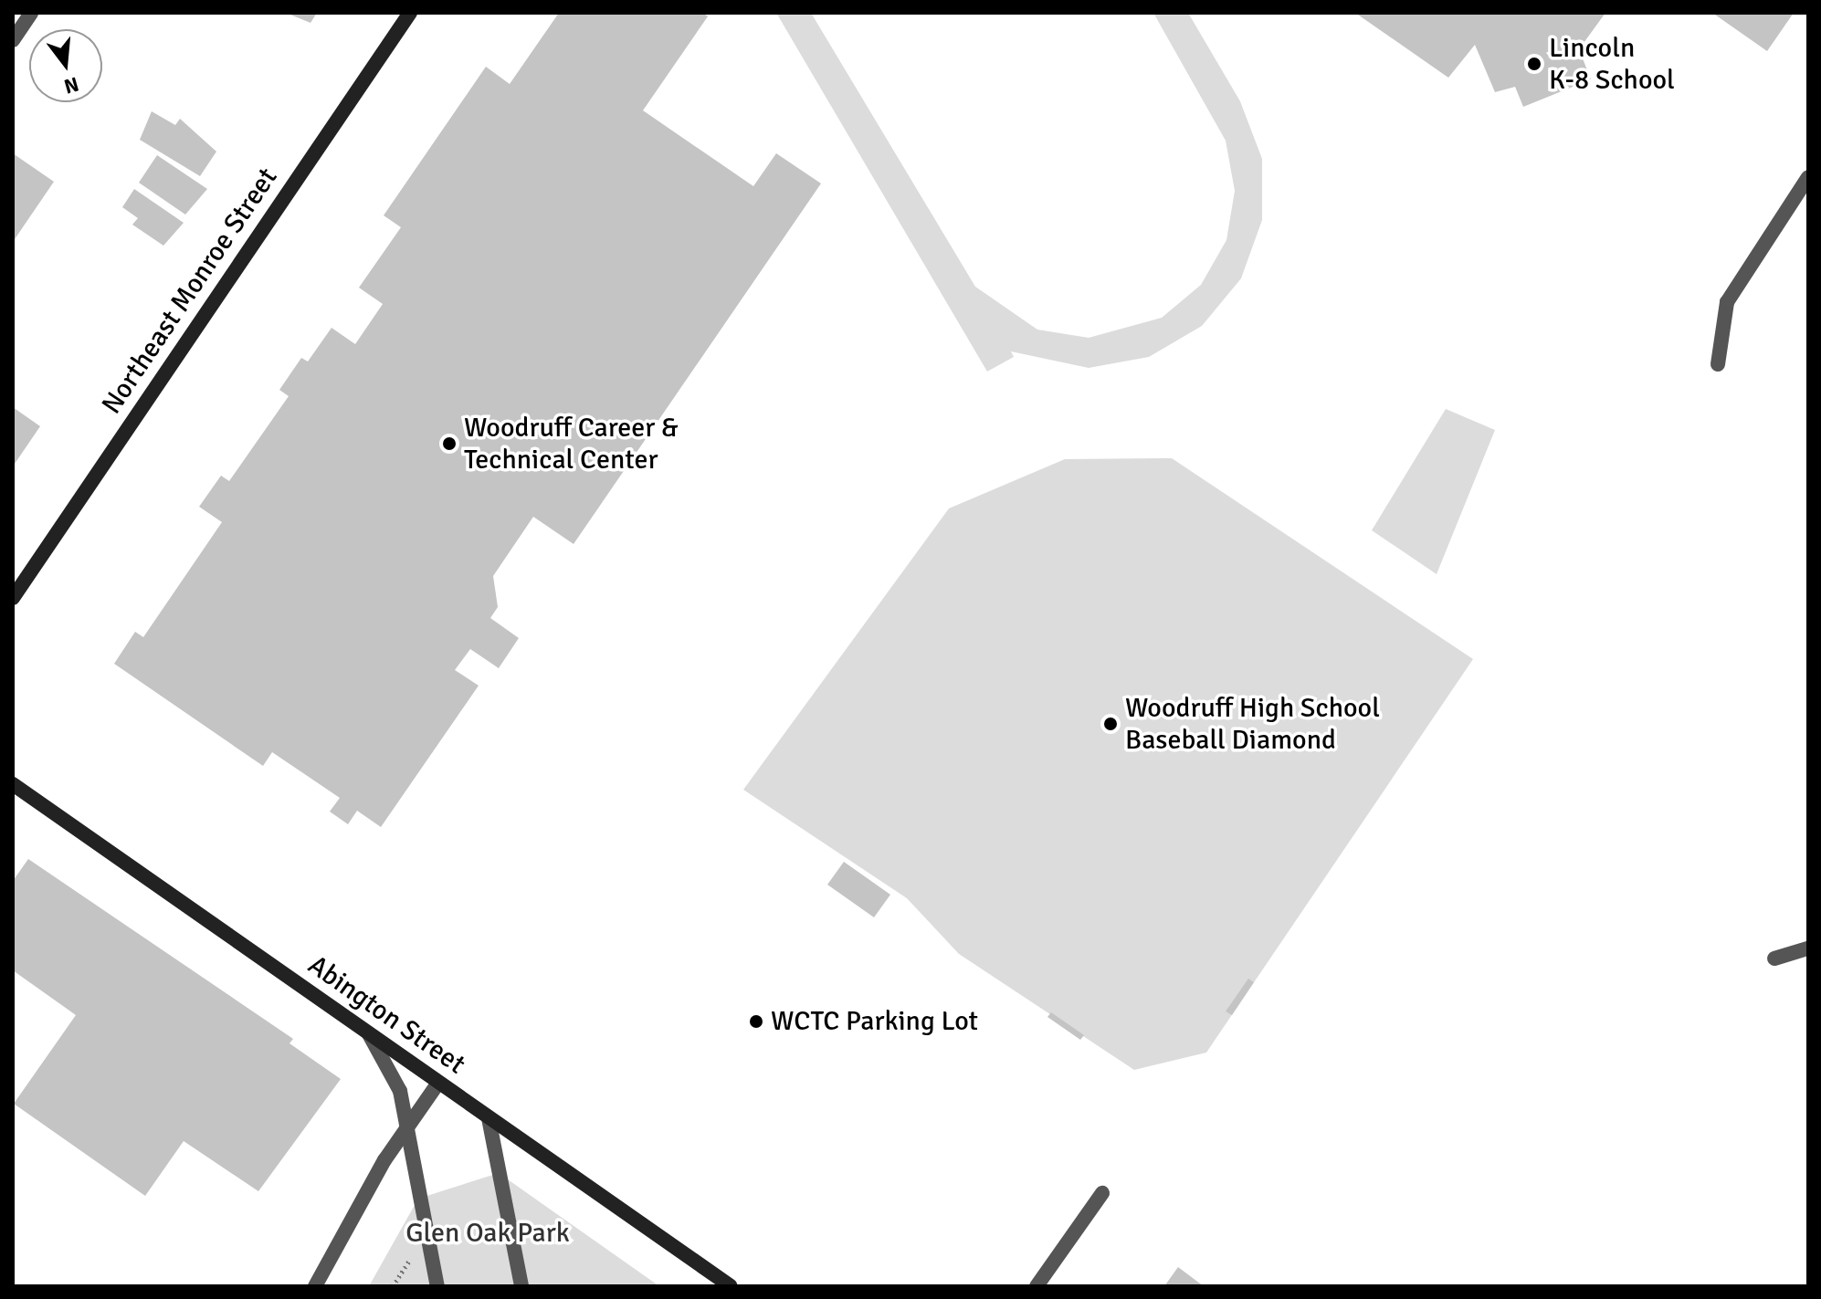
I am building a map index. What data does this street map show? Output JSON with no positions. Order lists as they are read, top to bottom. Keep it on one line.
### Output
{"streets":{"street":["Northeast Monroe Street","Abington Street"]},"parks":["Glen Oak Park"],"places":["Lincoln K-8 School","Woodruff Career & Technical Center","Woodruff High School Baseball Diamond","WCTC Parking Lot"],"north":"bottom"}
